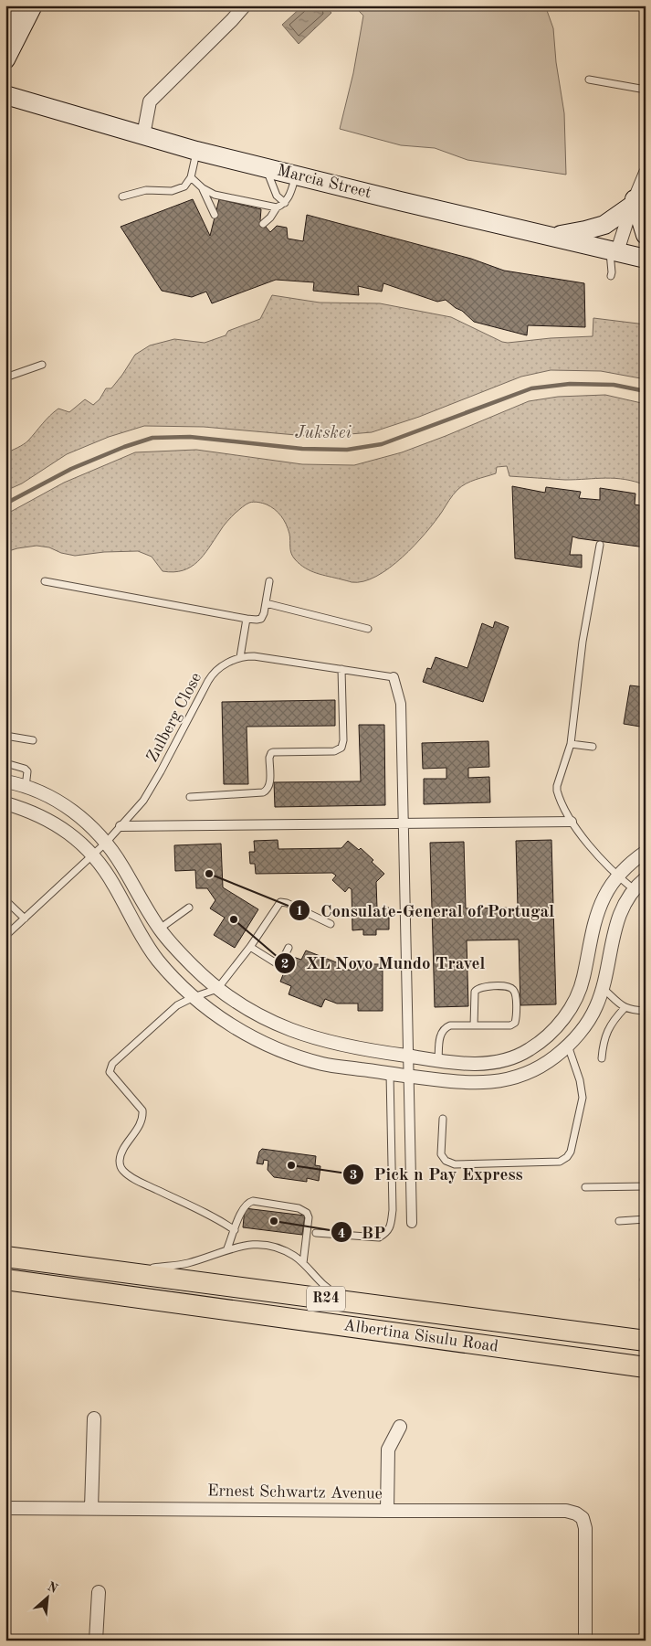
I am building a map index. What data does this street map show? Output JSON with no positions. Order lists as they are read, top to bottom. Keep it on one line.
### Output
{"streets":{"main road":["Marcia Street","R24","Albertina Sisulu Road"],"street":["Ernest Schwartz Avenue"],"lane":["Zulberg Close"]},"water":["Jukskei"],"places":["Consulate-General of Portugal","XL Novo Mundo Travel","Pick n Pay Express","BP"],"north":"top right"}
